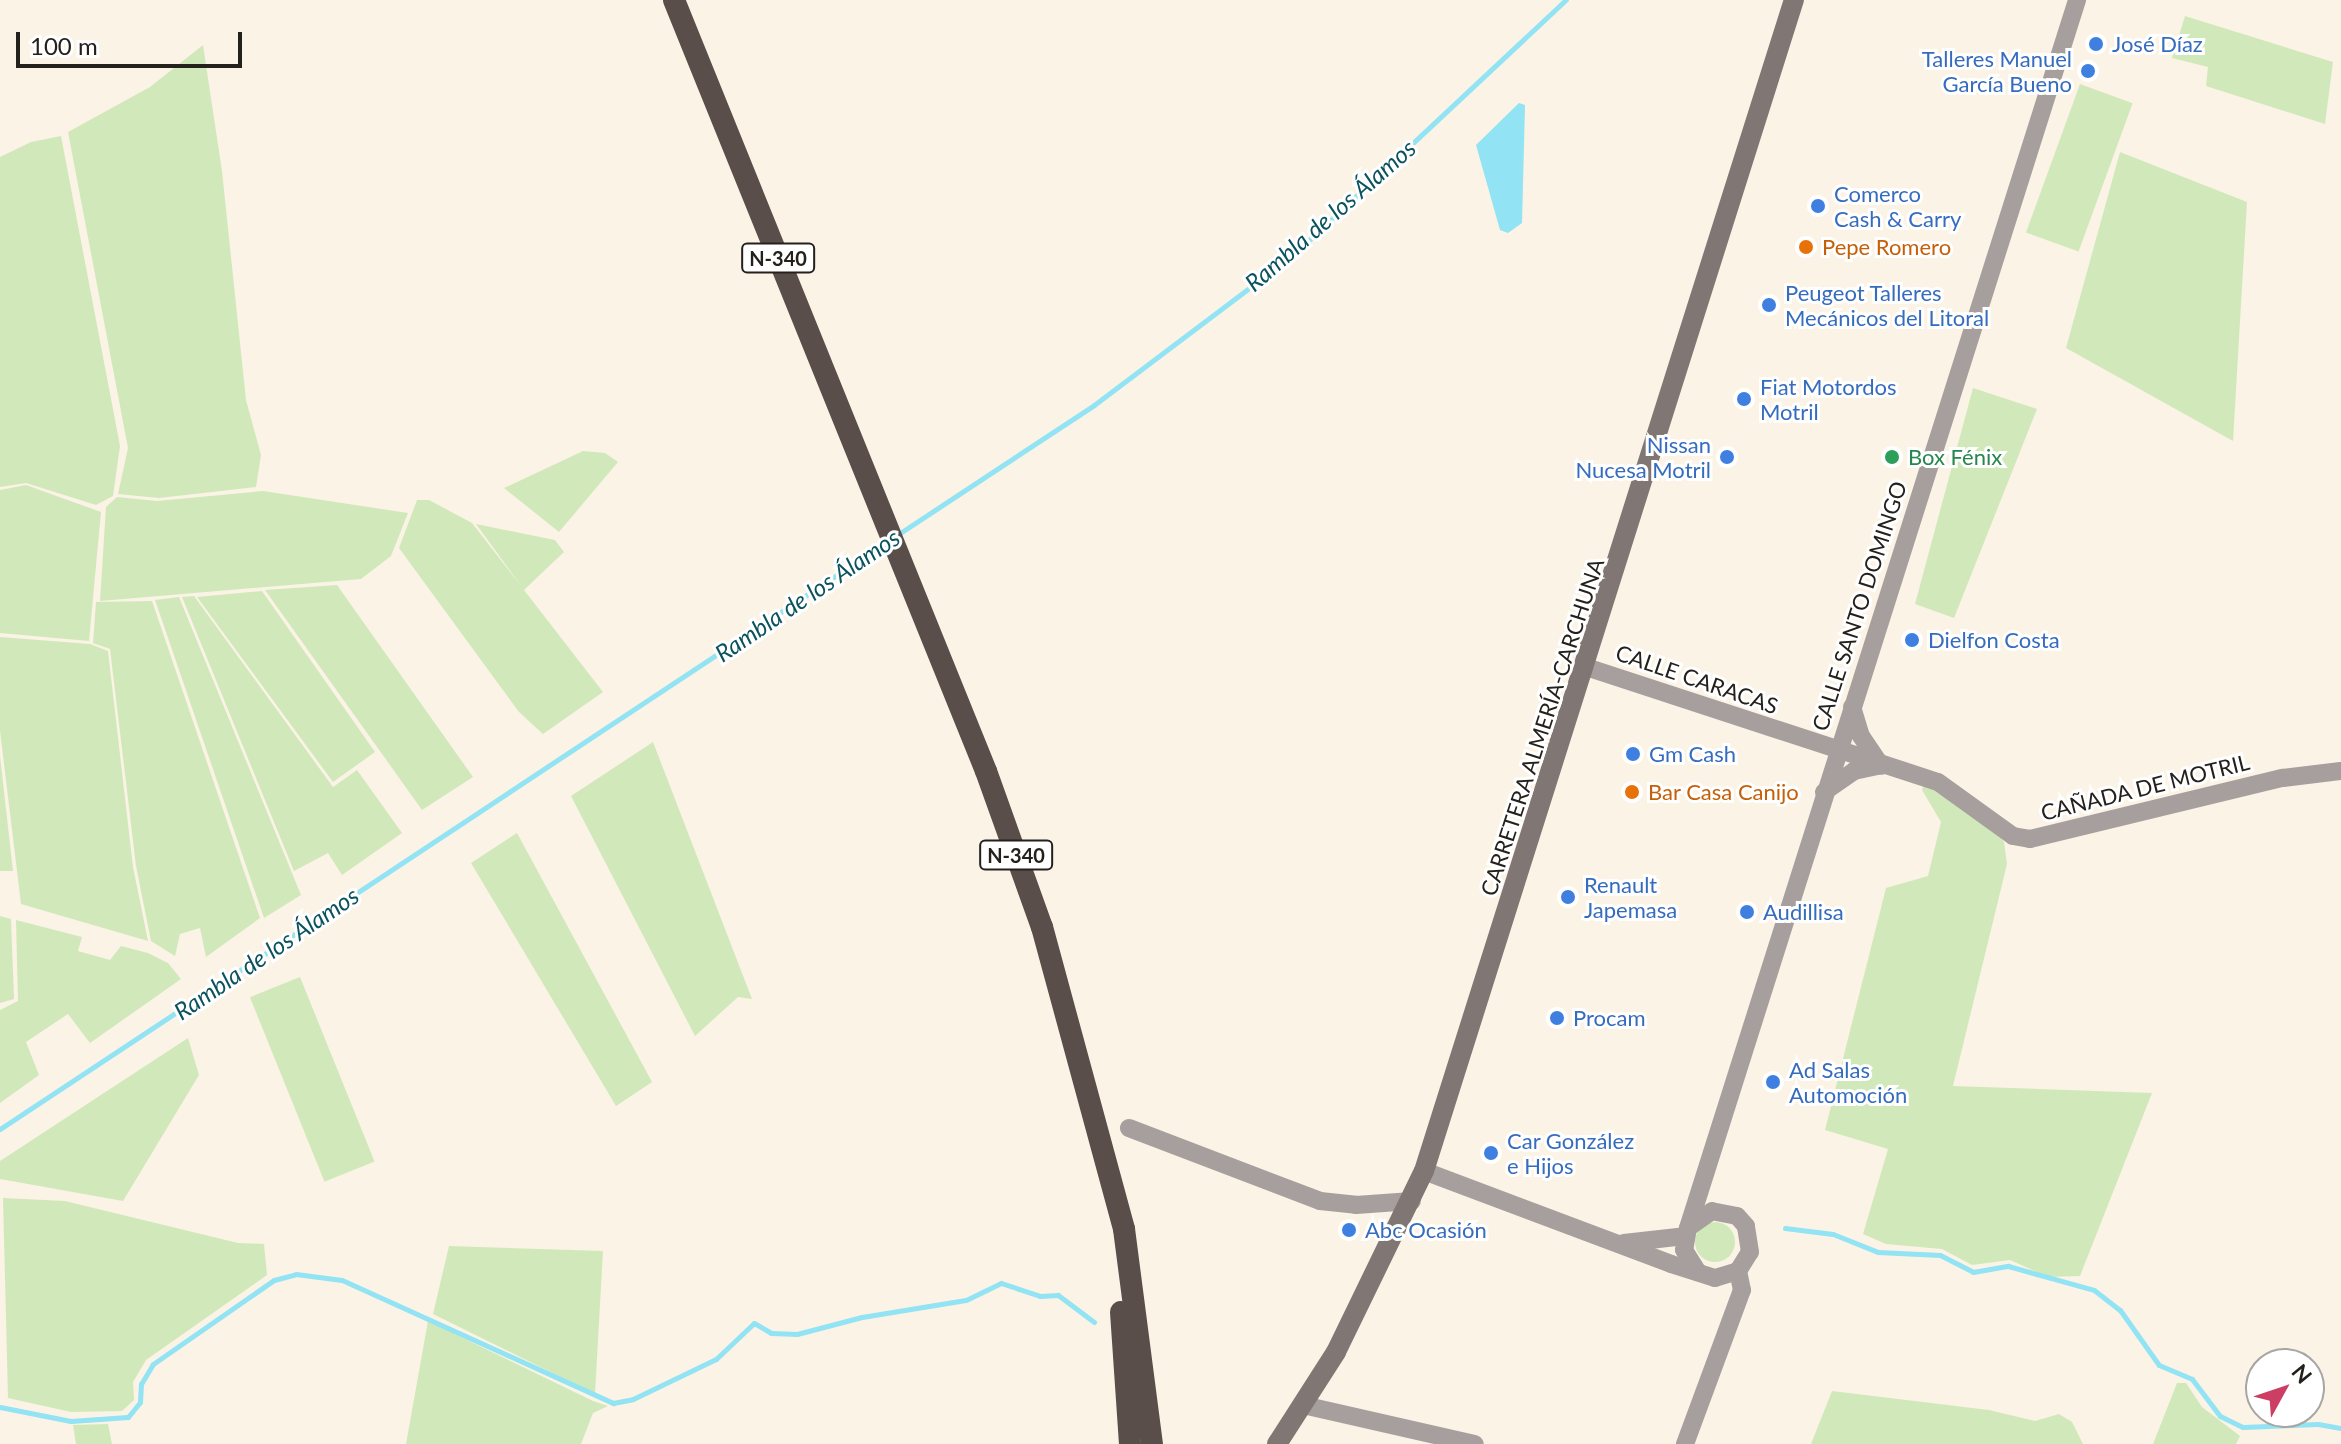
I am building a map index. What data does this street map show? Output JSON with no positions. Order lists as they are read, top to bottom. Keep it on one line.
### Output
{"streets":{"highway":["N-340"],"main road":["CARRETERA ALMERÍA-CARCHUNA"],"street":["CALLE SANTO DOMINGO","CALLE CARACAS","CAÑADA DE MOTRIL"]},"crossings":[["CALLE SANTO DOMINGO","CALLE CARACAS"],["CALLE SANTO DOMINGO","CAÑADA DE MOTRIL"],["CALLE CARACAS","CARRETERA ALMERÍA-CARCHUNA"],["CALLE CARACAS","CAÑADA DE MOTRIL"]],"water":["Rambla de los Álamos"],"places":["José Díaz","Talleres Manuel García Bueno","Comerco Cash & Carry","Pepe Romero","Peugeot Talleres Mecánicos del Litoral","Fiat Motordos Motril","Nissan Nucesa Motril","Box Fénix","Dielfon Costa","Gm Cash","Bar Casa Canijo","Renault Japemasa","Audillisa","Procam","Ad Salas Automoción","Car González e Hijos","Abc Ocasión"],"scale_bar":"100 m","north":"top right"}
